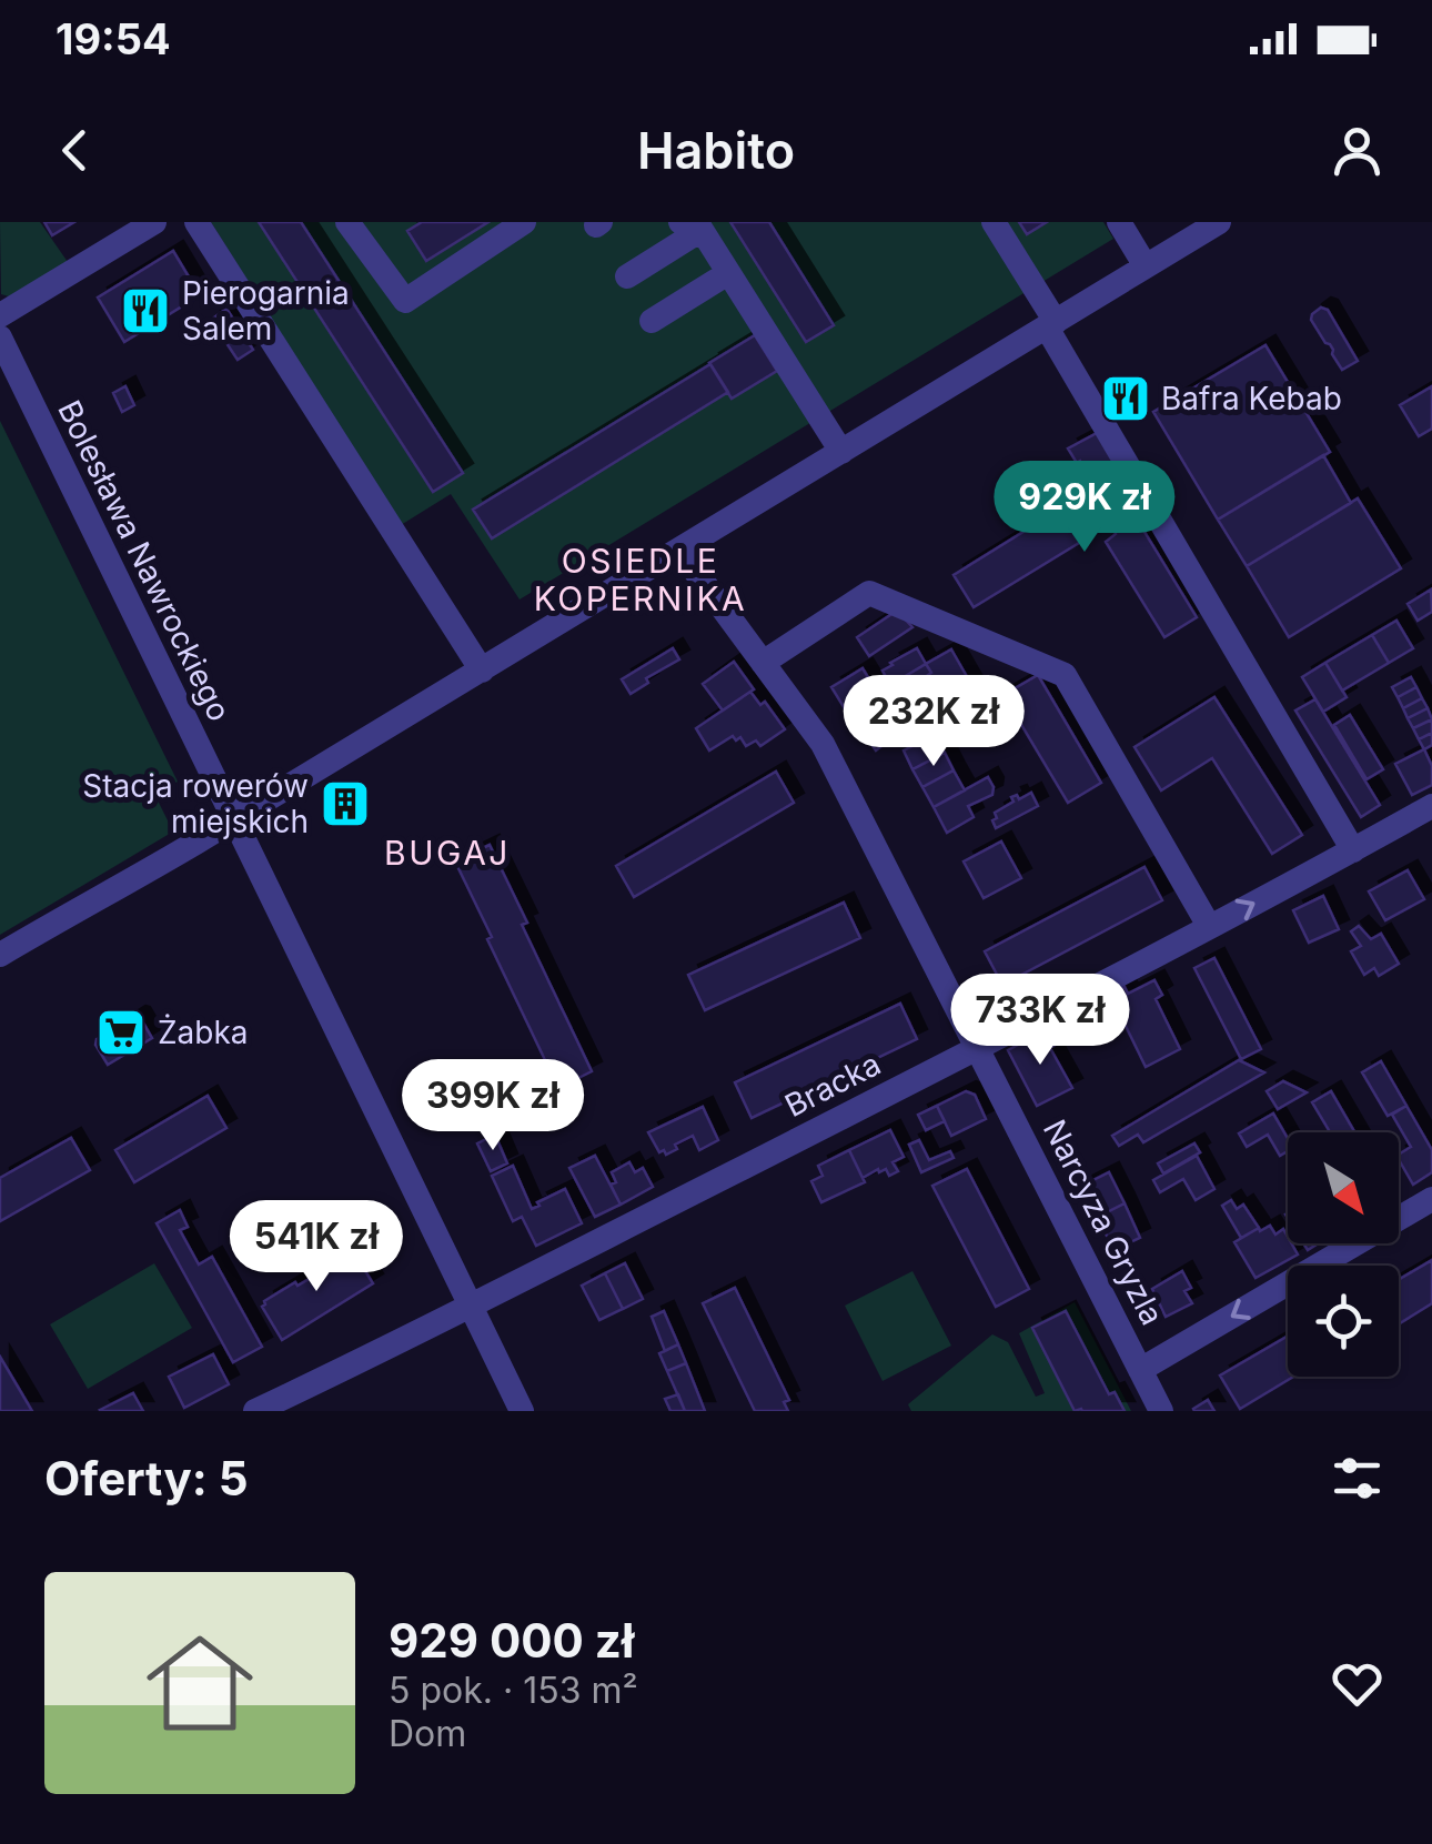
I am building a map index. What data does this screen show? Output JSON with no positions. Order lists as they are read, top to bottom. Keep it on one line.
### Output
{"streets":{"street":["Bolesława Nawrockiego","Bracka","Narcyza Gryzla"]},"crossings":[["Bolesława Nawrockiego","Bracka"],["Bracka","Narcyza Gryzla"]],"districts":["OSIEDLE KOPERNIKA","BUGAJ"],"places":{"restaurant":["Pierogarnia Salem","Bafra Kebab"],"building":["Stacja rowerów miejskich"],"supermarket":["Żabka"]},"north":"bottom right","page":{"status":"19:54","header":"Habito","price":["929K zł","232K zł","733K zł","399K zł","541K zł"],"heading":"Oferty: 5","list":[{"name":"929 000 zł","note":"5 pok. · 153 m² · Dom"}]}}
